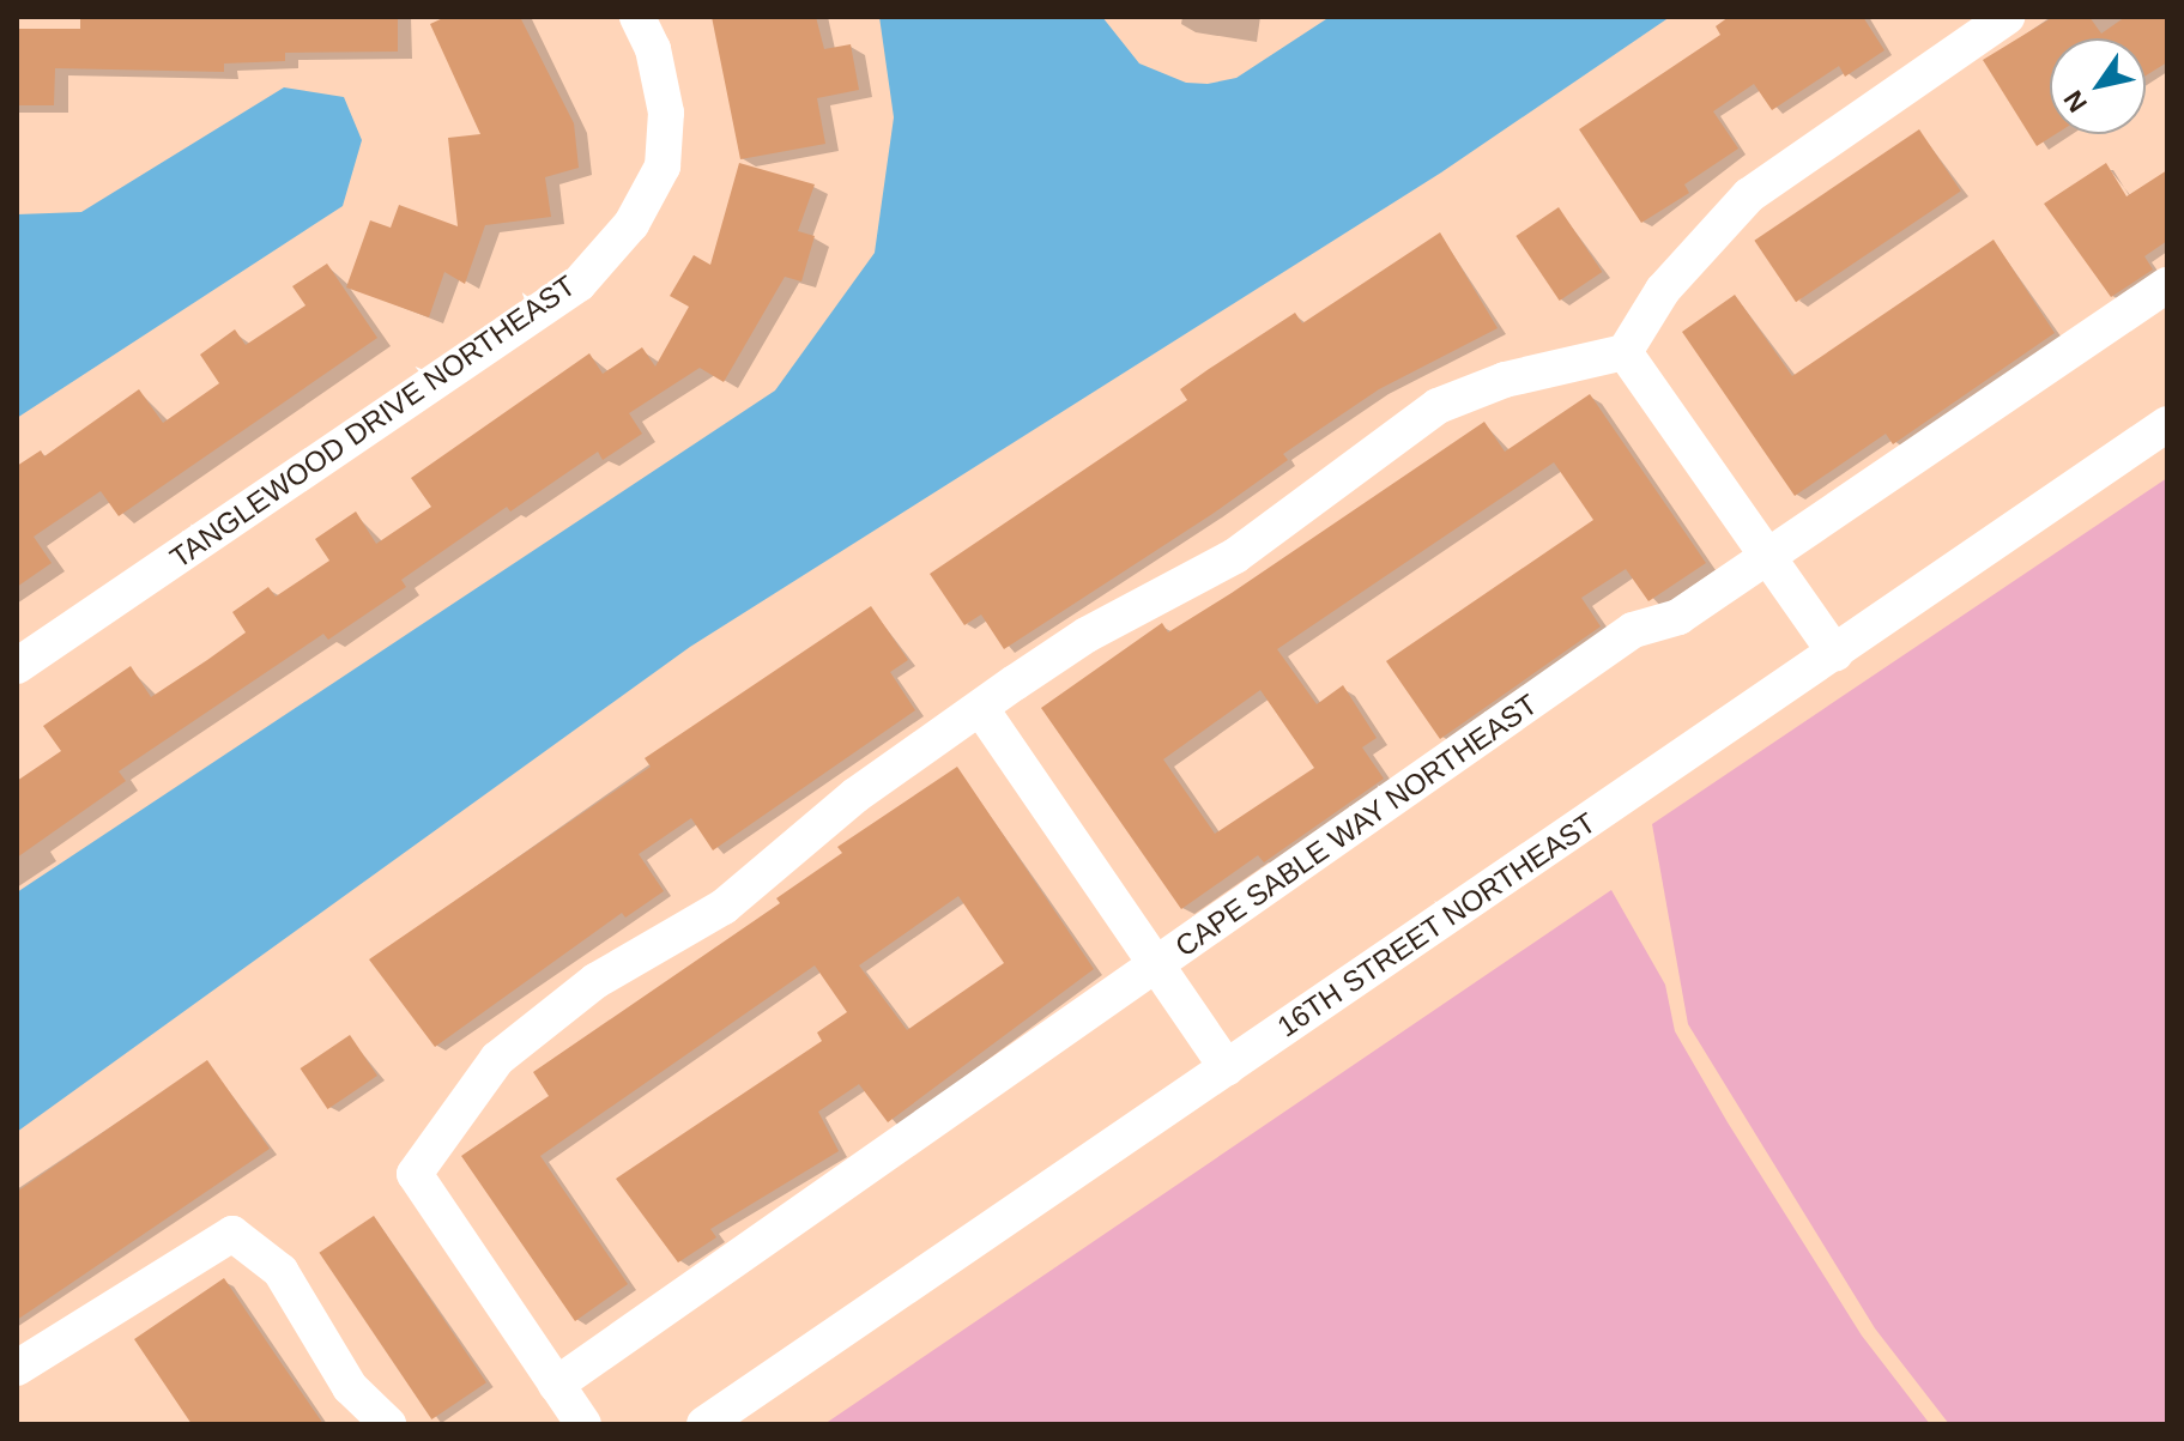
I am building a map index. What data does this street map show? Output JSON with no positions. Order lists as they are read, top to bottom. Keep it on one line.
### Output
{"streets":{"street":["TANGLEWOOD DRIVE NORTHEAST","CAPE SABLE WAY NORTHEAST","16TH STREET NORTHEAST"]},"north":"bottom left"}
